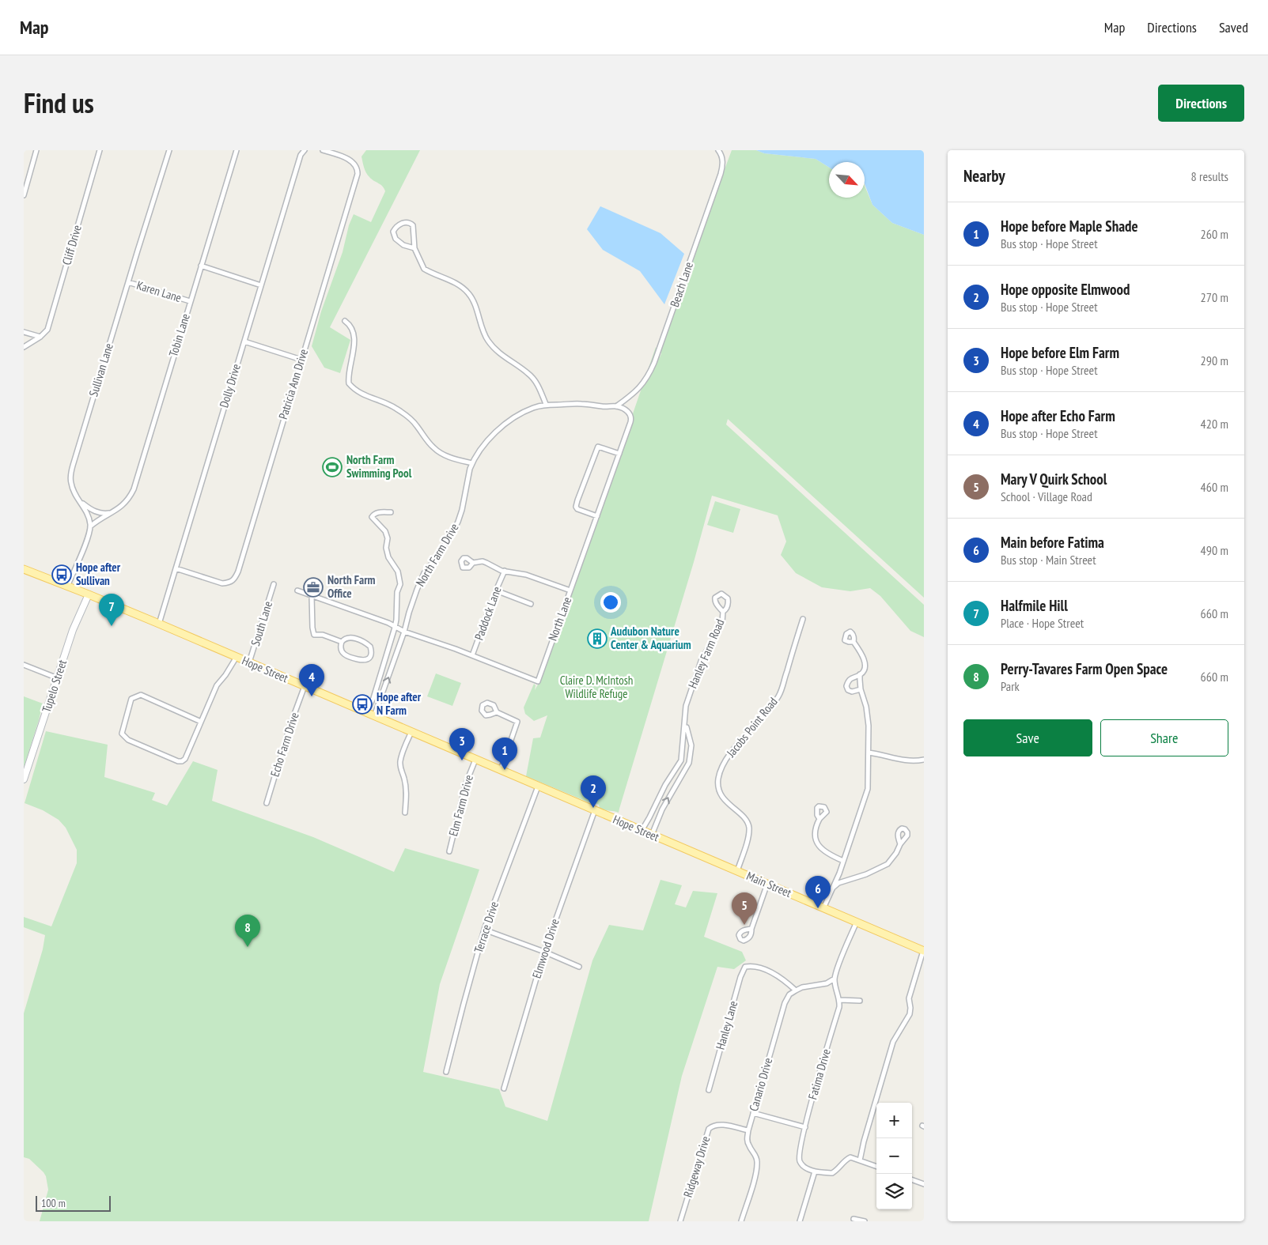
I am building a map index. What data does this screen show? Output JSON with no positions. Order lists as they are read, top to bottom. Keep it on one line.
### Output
{"streets":{"main road":["Hope Street","Tupelo Street","Main Street"],"street":["Cliff Drive","Beach Lane","Karen Lane","Tobin Lane","Sullivan Lane","Patricia Ann Drive","Dolly Drive","North Farm Drive","Paddock Lane","North Lane","South Lane","Hanley Farm Road","Jacobs Point Road","Echo Farm Drive","Elm Farm Drive","Terrace Drive","Elmwood Drive","Hanley Lane","Fatima Drive","Canario Drive","Ridgeway Drive"]},"crossings":[["Beach Lane","North Farm Drive"],["Beach Lane","North Lane"],["Karen Lane","Tobin Lane"],["Karen Lane","Sullivan Lane"],["Tobin Lane","Sullivan Lane"],["Patricia Ann Drive","Dolly Drive"],["Dolly Drive","Hope Street"],["North Farm Drive","North Lane"],["North Farm Drive","Hope Street"],["Paddock Lane","North Lane"],["South Lane","Hope Street"],["Hanley Farm Road","Hope Street"],["Hope Street","Tupelo Street"],["Hope Street","Echo Farm Drive"],["Hope Street","Elm Farm Drive"],["Hope Street","Main Street"],["Hope Street","Terrace Drive"],["Hope Street","Elmwood Drive"],["Jacobs Point Road","Main Street"],["Hanley Lane","Canario Drive"],["Canario Drive","Ridgeway Drive"]],"parks":["Claire D. McIntosh Wildlife Refuge"],"places":{"sports":["North Farm Swimming Pool"],"bus stop":["Hope after Sullivan","Hope after N Farm"],"office":["North Farm Office"],"building":["Audubon Nature Center & Aquarium"]},"scale_bar":"100 m","north":"bottom right","page":{"header":"Map","nav":["Map","Directions","Saved"],"title":"Find us","buttons":["Directions",["Save","Share"]],"heading":["Nearby","8 results"],"list":[{"mark":"1","name":"Hope before Maple Shade","note":"Bus stop · Hope Street","value":"260 m"},{"mark":"2","name":"Hope opposite Elmwood","note":"Bus stop · Hope Street","value":"270 m"},{"mark":"3","name":"Hope before Elm Farm","note":"Bus stop · Hope Street","value":"290 m"},{"mark":"4","name":"Hope after Echo Farm","note":"Bus stop · Hope Street","value":"420 m"},{"mark":"5","name":"Mary V Quirk School","note":"School · Village Road","value":"460 m"},{"mark":"6","name":"Main before Fatima","note":"Bus stop · Main Street","value":"490 m"},{"mark":"7","name":"Halfmile Hill","note":"Place · Hope Street","value":"660 m"},{"mark":"8","name":"Perry-Tavares Farm Open Space","note":"Park","value":"660 m"}],"pins":["7","4","3","1","2","6","5","8"],"map_buttons":["+","−"],"scale":"100 m"}}
